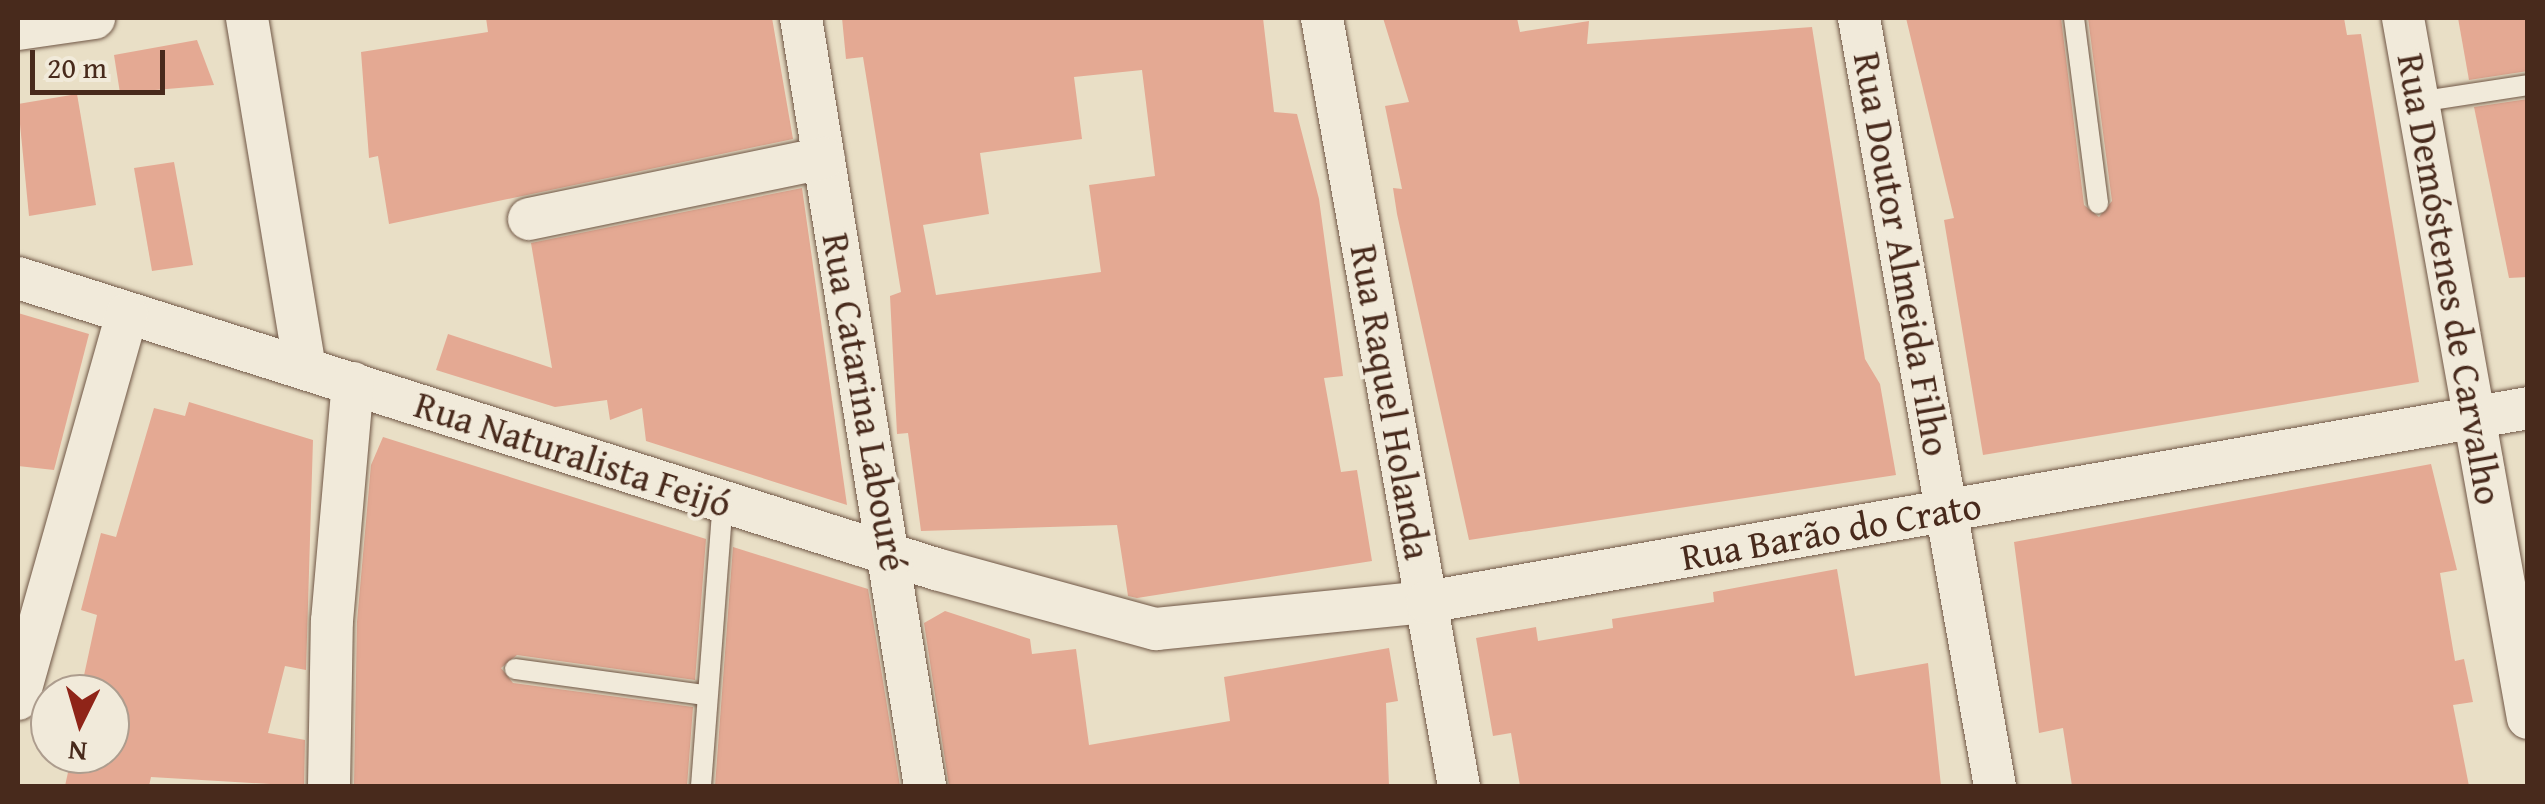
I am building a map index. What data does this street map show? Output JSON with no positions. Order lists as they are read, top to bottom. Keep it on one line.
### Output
{"streets":{"street":["Rua Doutor Almeida Filho","Rua Demóstenes de Carvalho","Rua Catarina Labouré","Rua Raquel Holanda","Rua Naturalista Feijó","Rua Barão do Crato"]},"crossings":[["Rua Doutor Almeida Filho","Rua Barão do Crato"],["Rua Demóstenes de Carvalho","Rua Barão do Crato"],["Rua Catarina Labouré","Rua Naturalista Feijó"],["Rua Raquel Holanda","Rua Barão do Crato"],["Rua Naturalista Feijó","Rua Barão do Crato"]],"scale_bar":"20 m","north":"bottom"}
